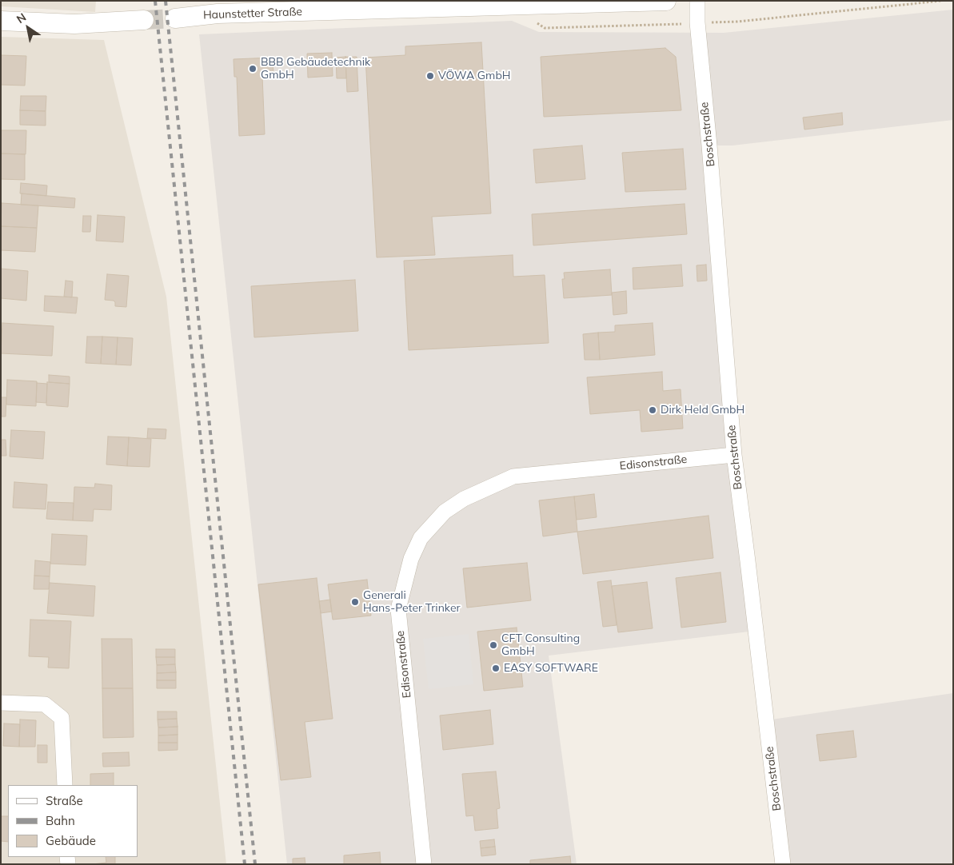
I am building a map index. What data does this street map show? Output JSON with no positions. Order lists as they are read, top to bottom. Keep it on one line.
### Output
{"streets":{"street":["Haunstetter Straße","Boschstraße","Edisonstraße"]},"crossings":[["Boschstraße","Edisonstraße"]],"places":["BBB Gebäudetechnik GmbH","VÖWA GmbH","Dirk Held GmbH","Generali Hans-Peter Trinker","CFT Consulting GmbH","EASY SOFTWARE"],"legend":["Straße","Bahn","Gebäude"],"north":"top left"}
